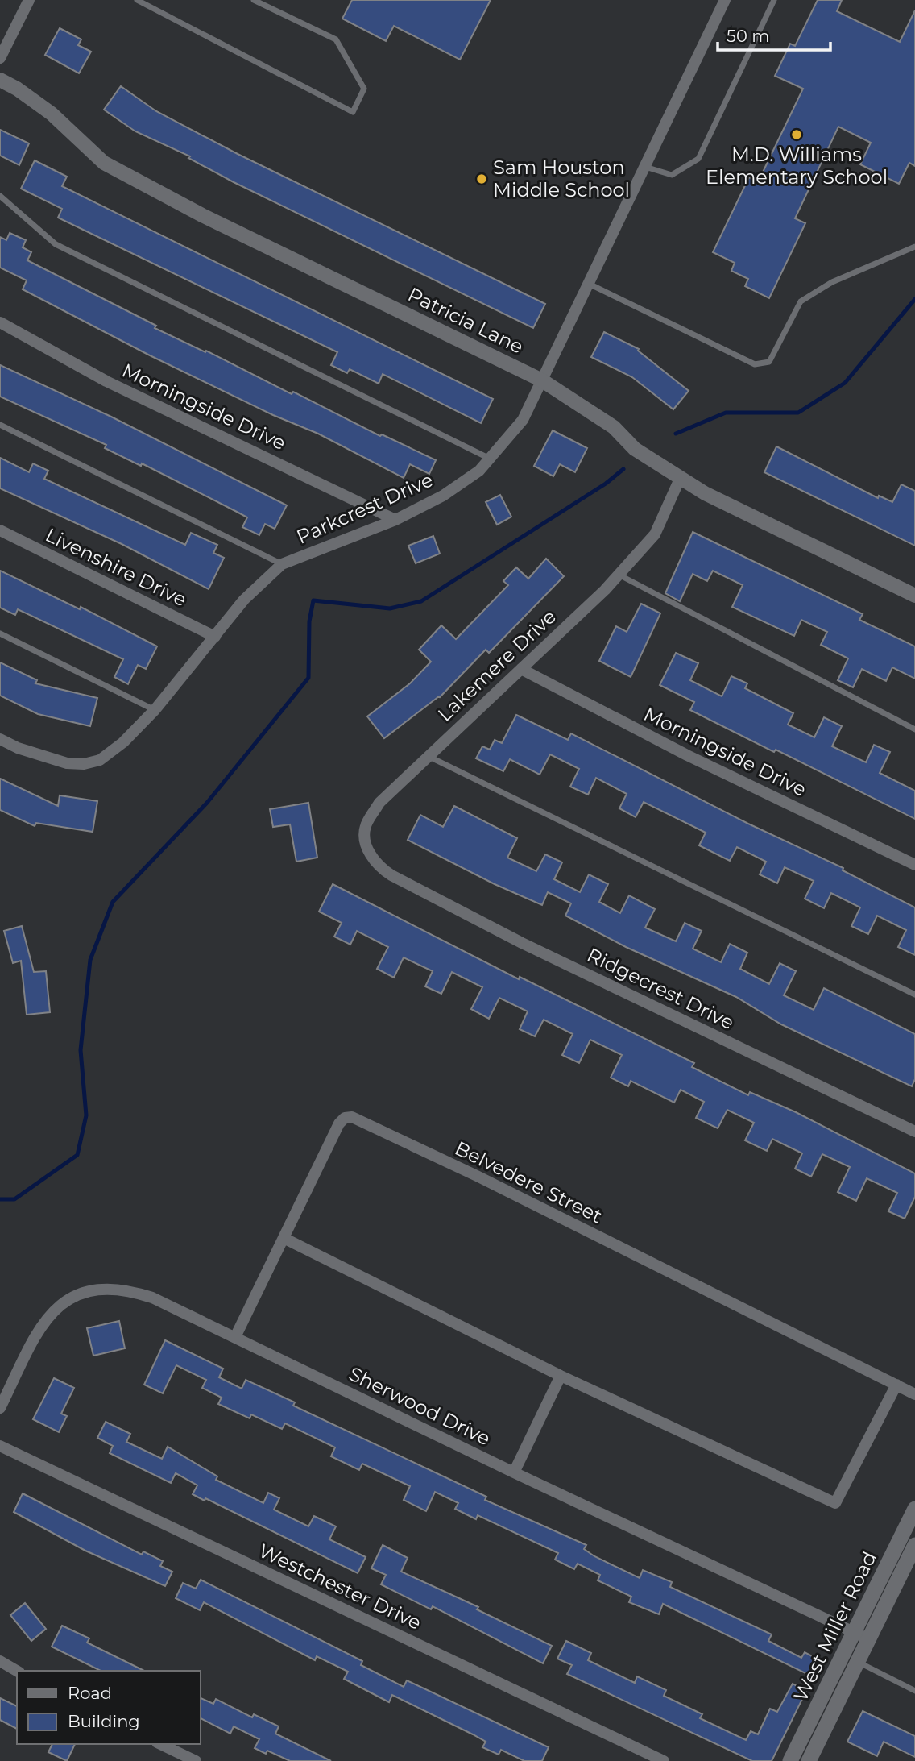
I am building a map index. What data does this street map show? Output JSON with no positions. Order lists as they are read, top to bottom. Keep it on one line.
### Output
{"streets":{"main road":["West Miller Road"],"street":["Patricia Lane","Morningside Drive","Parkcrest Drive","Livenshire Drive","Lakemere Drive","Ridgecrest Drive","Belvedere Street","Sherwood Drive","Westchester Drive"]},"crossings":[["Patricia Lane","Parkcrest Drive"],["Patricia Lane","Lakemere Drive"],["Morningside Drive","Parkcrest Drive"],["Morningside Drive","Lakemere Drive"],["Parkcrest Drive","Livenshire Drive"],["Lakemere Drive","Ridgecrest Drive"],["Belvedere Street","Sherwood Drive"],["Sherwood Drive","West Miller Road"]],"places":["M.D. Williams Elementary School","Sam Houston Middle School"],"legend":["Road","Building"],"scale_bar":"50 m"}
